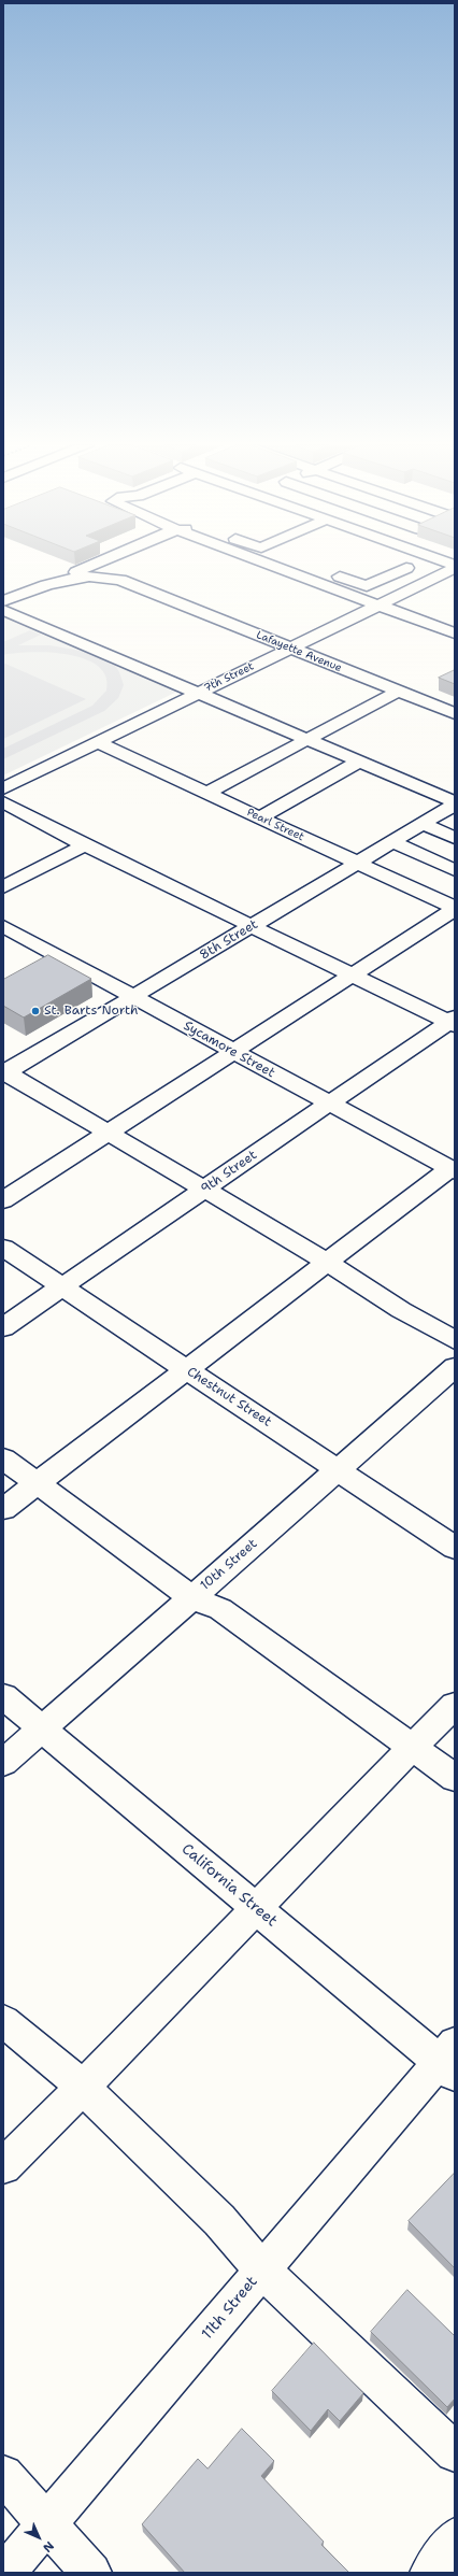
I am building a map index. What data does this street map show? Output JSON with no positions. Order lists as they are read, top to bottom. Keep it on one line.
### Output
{"streets":{"street":["Lafayette Avenue","7th Street","Pearl Street","8th Street","Sycamore Street","9th Street","Chestnut Street","10th Street","California Street","11th Street"]},"crossings":[["Lafayette Avenue","7th Street"],["7th Street","Pearl Street"],["Pearl Street","8th Street"],["8th Street","Sycamore Street"],["Sycamore Street","9th Street"],["9th Street","Chestnut Street"],["Chestnut Street","10th Street"],["10th Street","California Street"],["California Street","11th Street"]],"places":["St. Barts North"],"north":"bottom right"}
